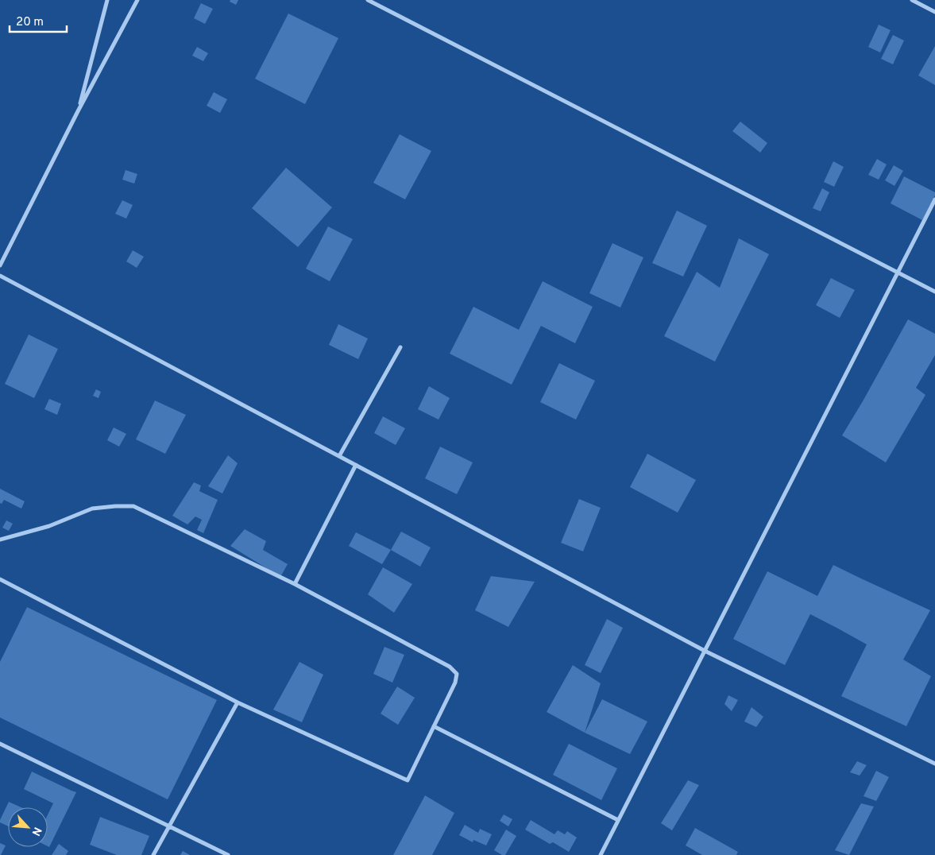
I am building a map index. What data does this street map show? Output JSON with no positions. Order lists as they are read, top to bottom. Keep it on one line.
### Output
{"scale_bar":"20 m","north":"bottom right"}
